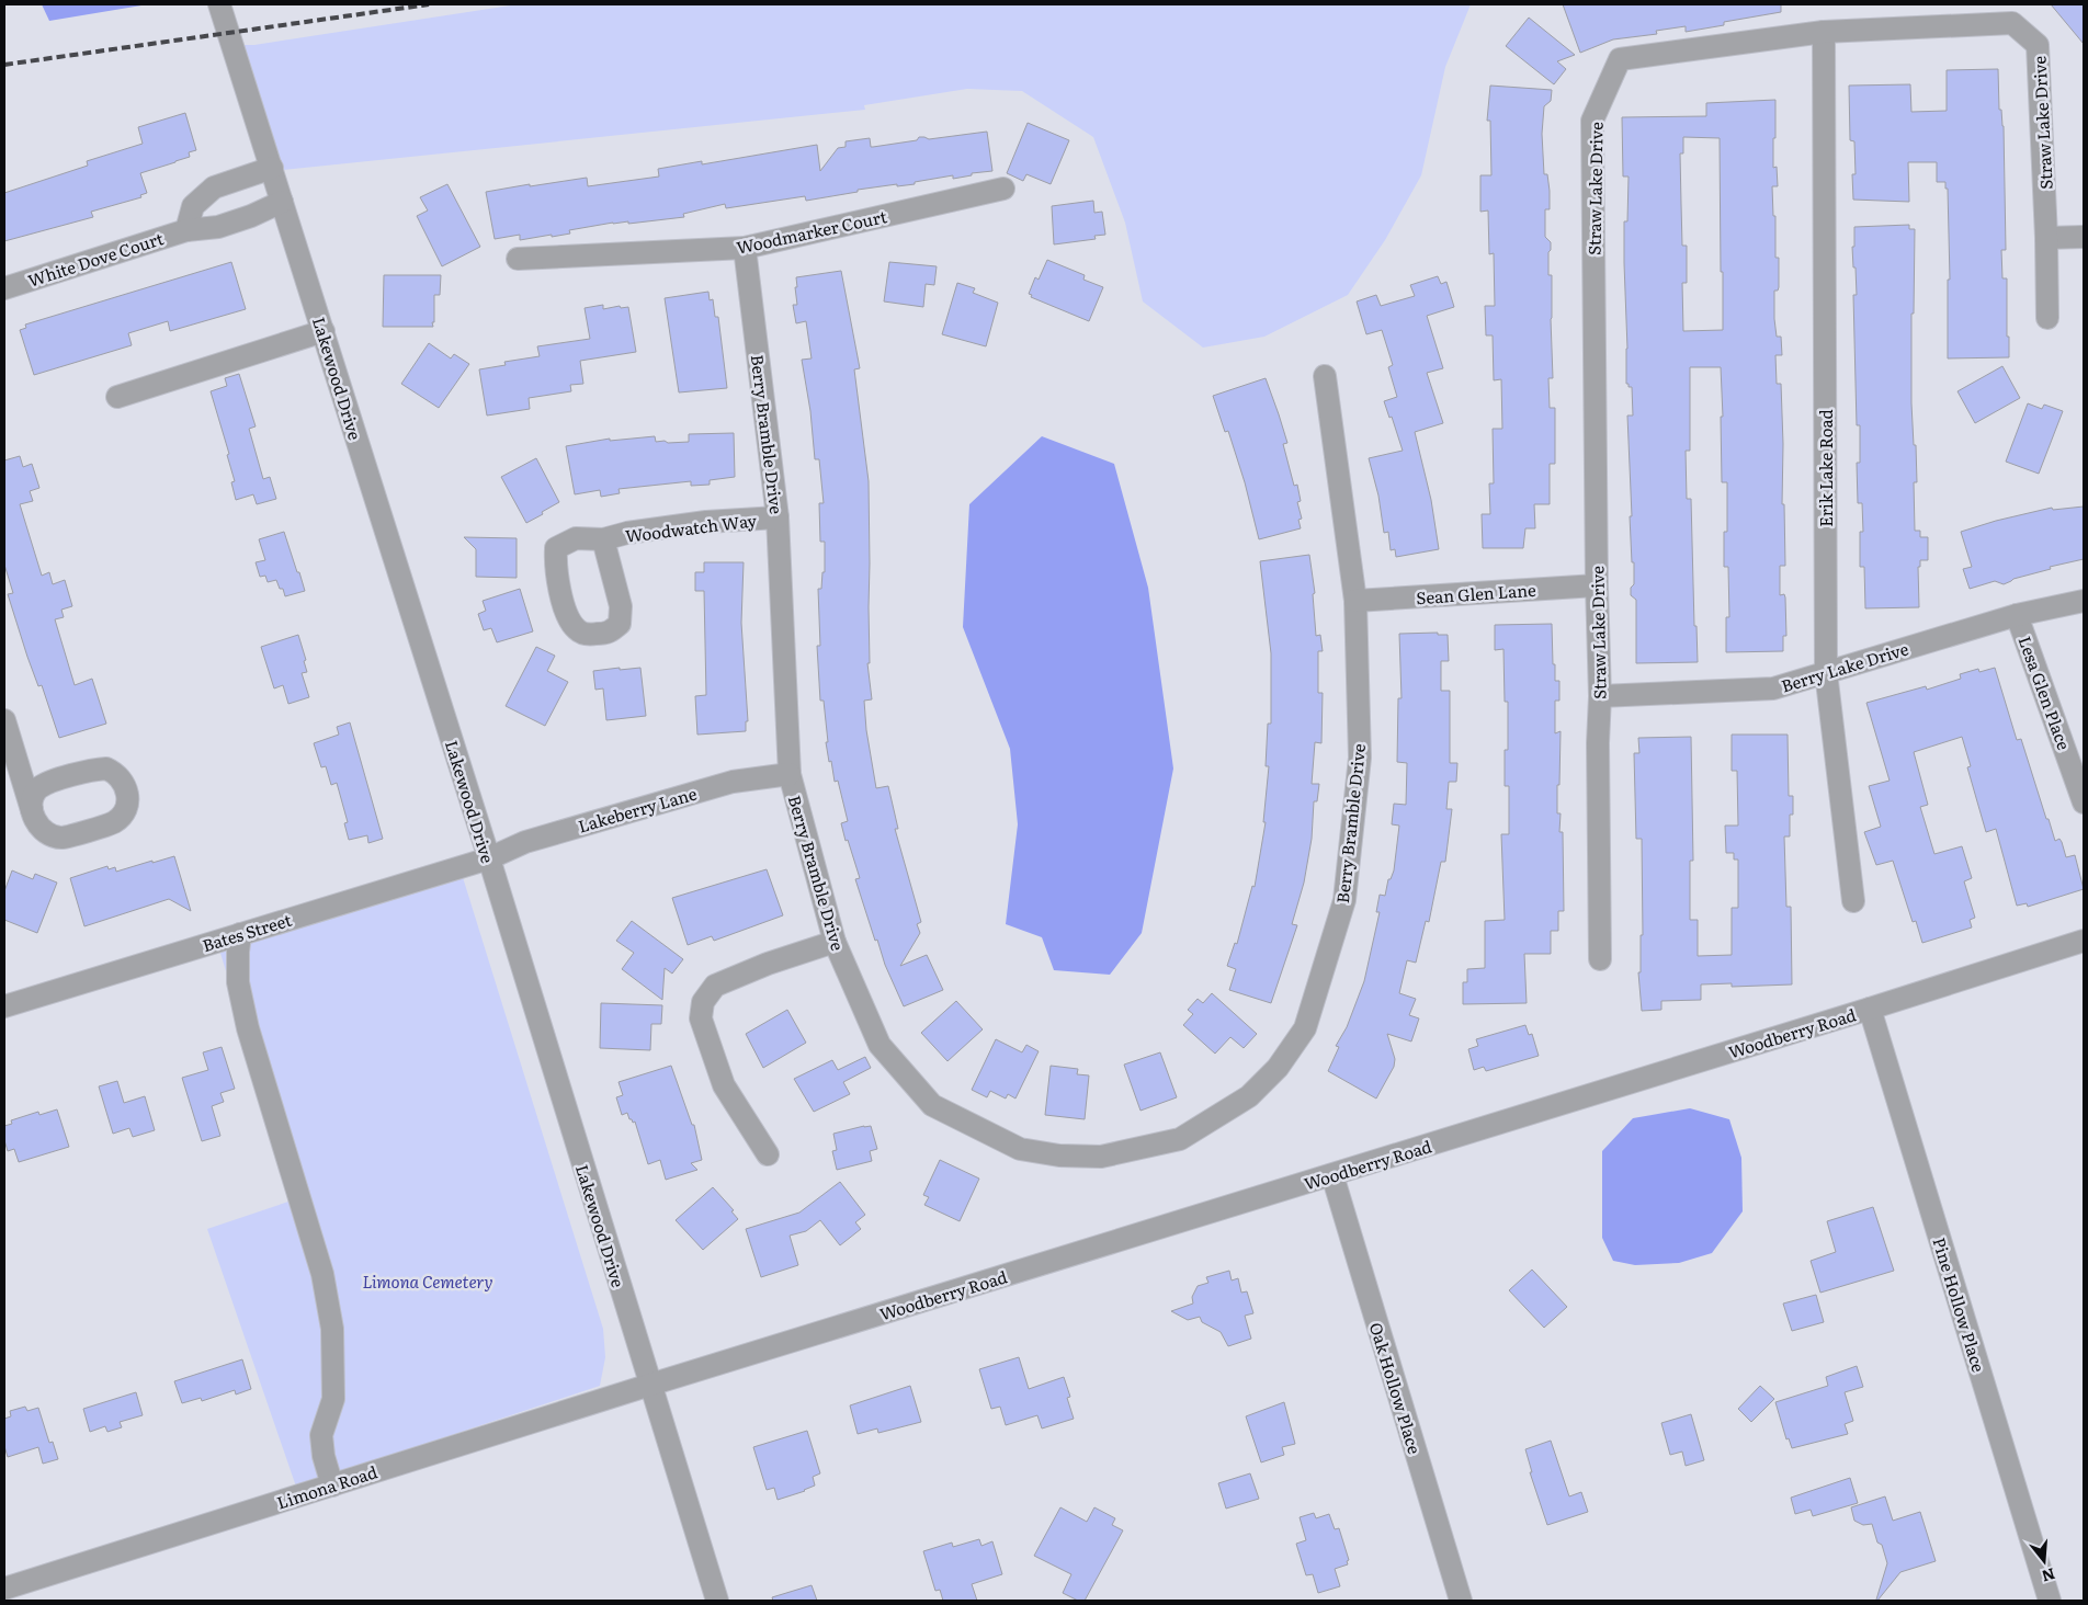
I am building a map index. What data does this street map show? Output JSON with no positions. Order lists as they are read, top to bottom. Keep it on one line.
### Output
{"streets":{"street":["Straw Lake Drive","Woodmarker Court","White Dove Court","Lakewood Drive","Berry Bramble Drive","Erik Lake Road","Woodwatch Way","Sean Glen Lane","Berry Lake Drive","Lesa Glen Place","Lakeberry Lane","Bates Street","Woodberry Road","Pine Hollow Place","Oak Hollow Place","Limona Road"]},"crossings":[["Straw Lake Drive","Erik Lake Road"],["Straw Lake Drive","Sean Glen Lane"],["Straw Lake Drive","Berry Lake Drive"],["Woodmarker Court","Berry Bramble Drive"],["White Dove Court","Lakewood Drive"],["Lakewood Drive","Lakeberry Lane"],["Lakewood Drive","Bates Street"],["Lakewood Drive","Woodberry Road"],["Lakewood Drive","Limona Road"],["Berry Bramble Drive","Woodwatch Way"],["Berry Bramble Drive","Sean Glen Lane"],["Berry Bramble Drive","Lakeberry Lane"],["Erik Lake Road","Berry Lake Drive"],["Berry Lake Drive","Lesa Glen Place"],["Lakeberry Lane","Bates Street"],["Woodberry Road","Pine Hollow Place"],["Woodberry Road","Oak Hollow Place"],["Woodberry Road","Limona Road"]],"parks":["Limona Cemetery"],"north":"bottom"}
